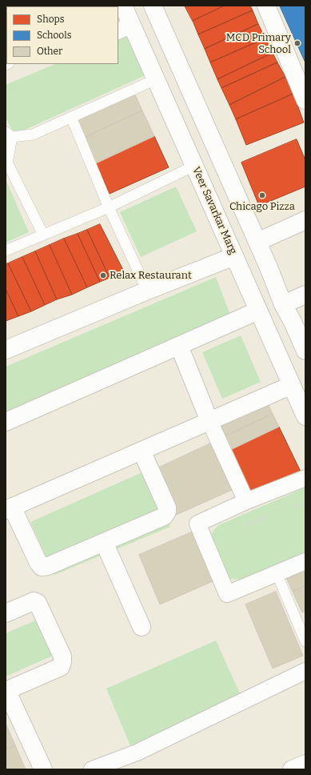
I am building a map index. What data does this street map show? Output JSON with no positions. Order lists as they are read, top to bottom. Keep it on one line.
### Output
{"streets":{"street":["Veer Savarkar Marg"]},"places":["MCD Primary School","Chicago Pizza","Relax Restaurant"],"legend":["Shops","Schools","Other"]}
